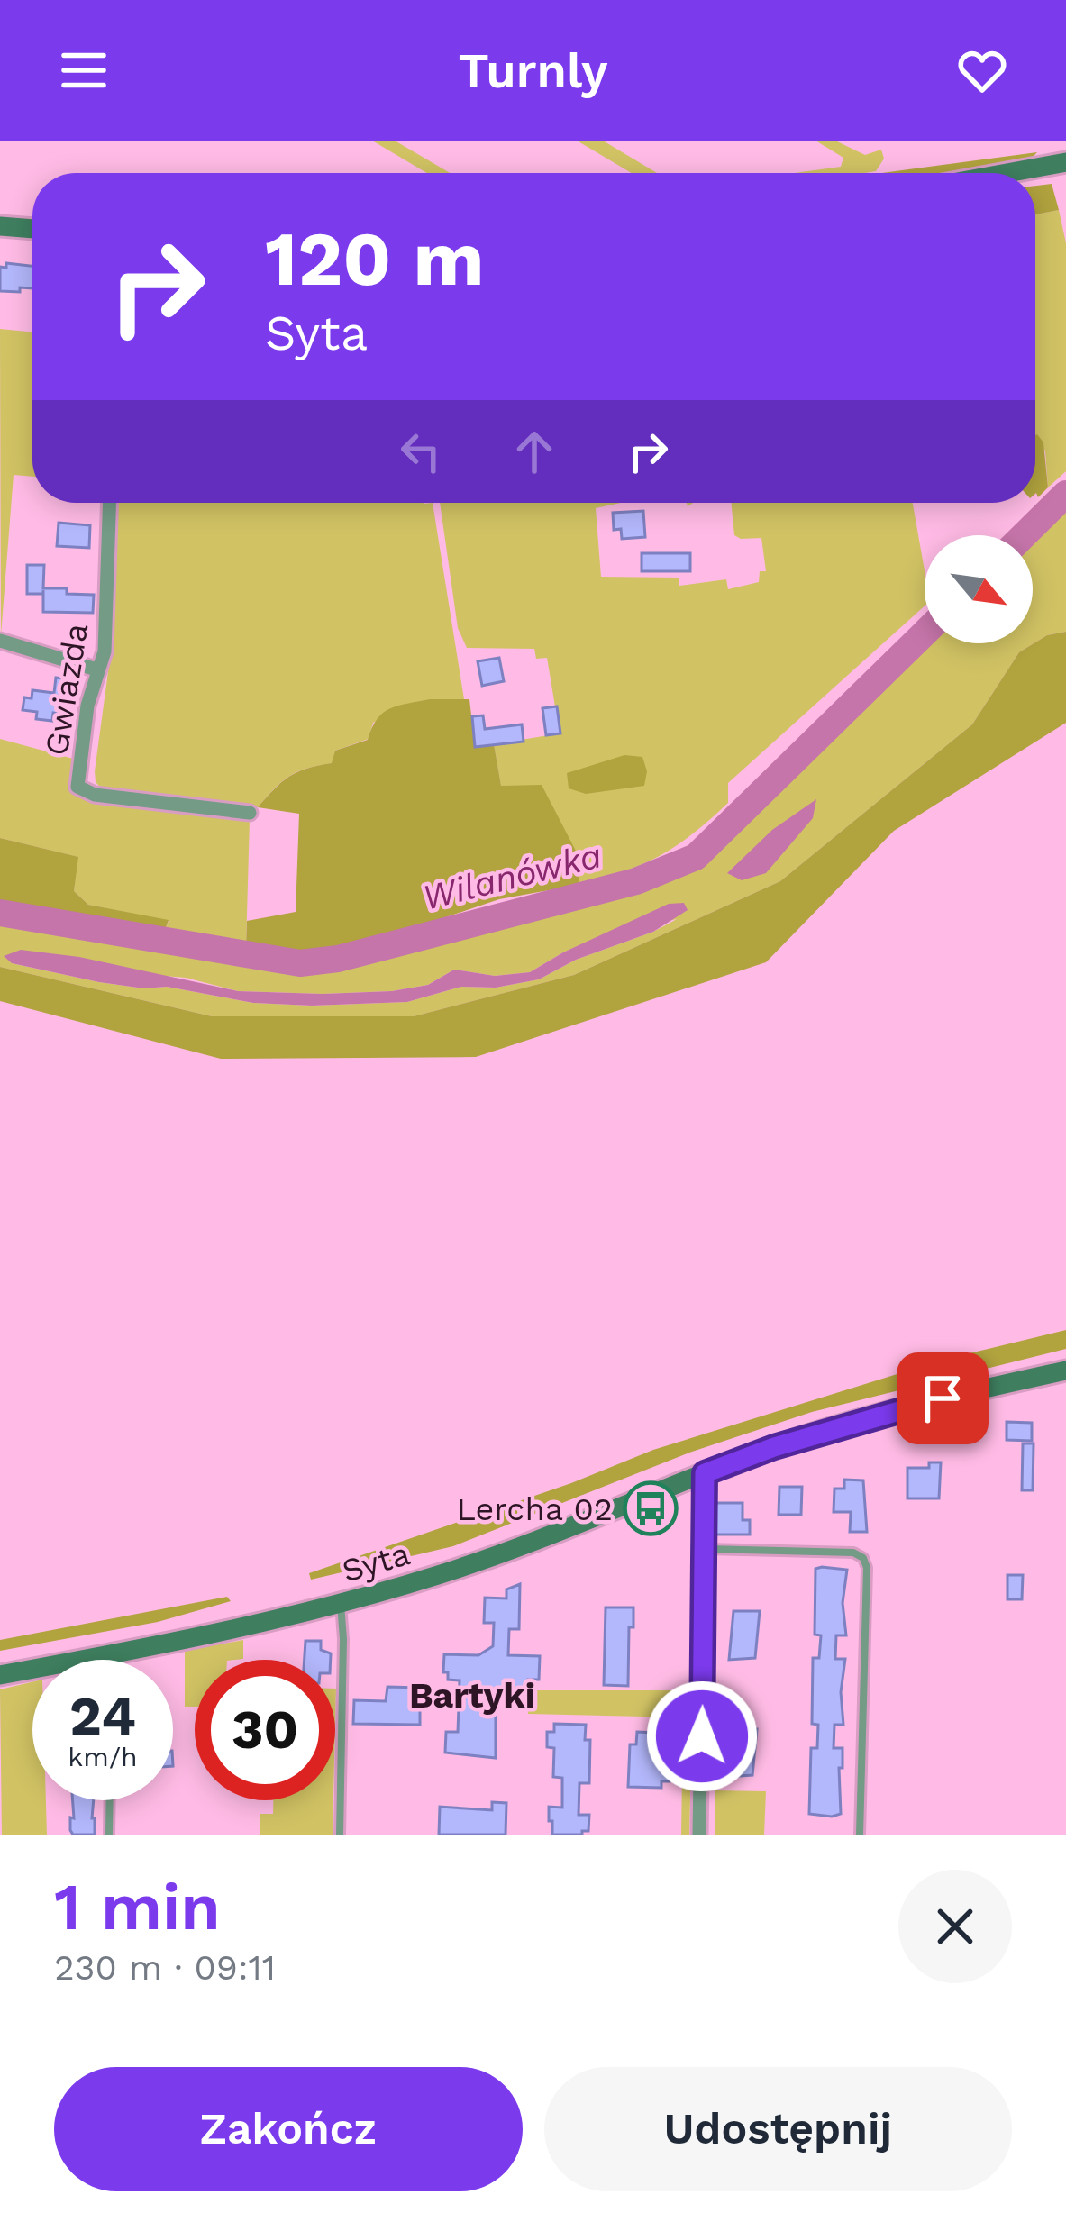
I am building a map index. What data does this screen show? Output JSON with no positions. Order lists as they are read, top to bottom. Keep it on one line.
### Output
{"streets":{"street":["Gwiazda","Syta"]},"districts":["Bartyki"],"water":["Wilanówka"],"places":{"bus stop":["Lercha 02"]},"north":"bottom right","page":{"header":"Turnly","turn":["120 m","Syta"],"speed":"24 km/h","limit":"30","heading":["1 min","230 m · 09:11"],"buttons":["Zakończ","Udostępnij"]}}
